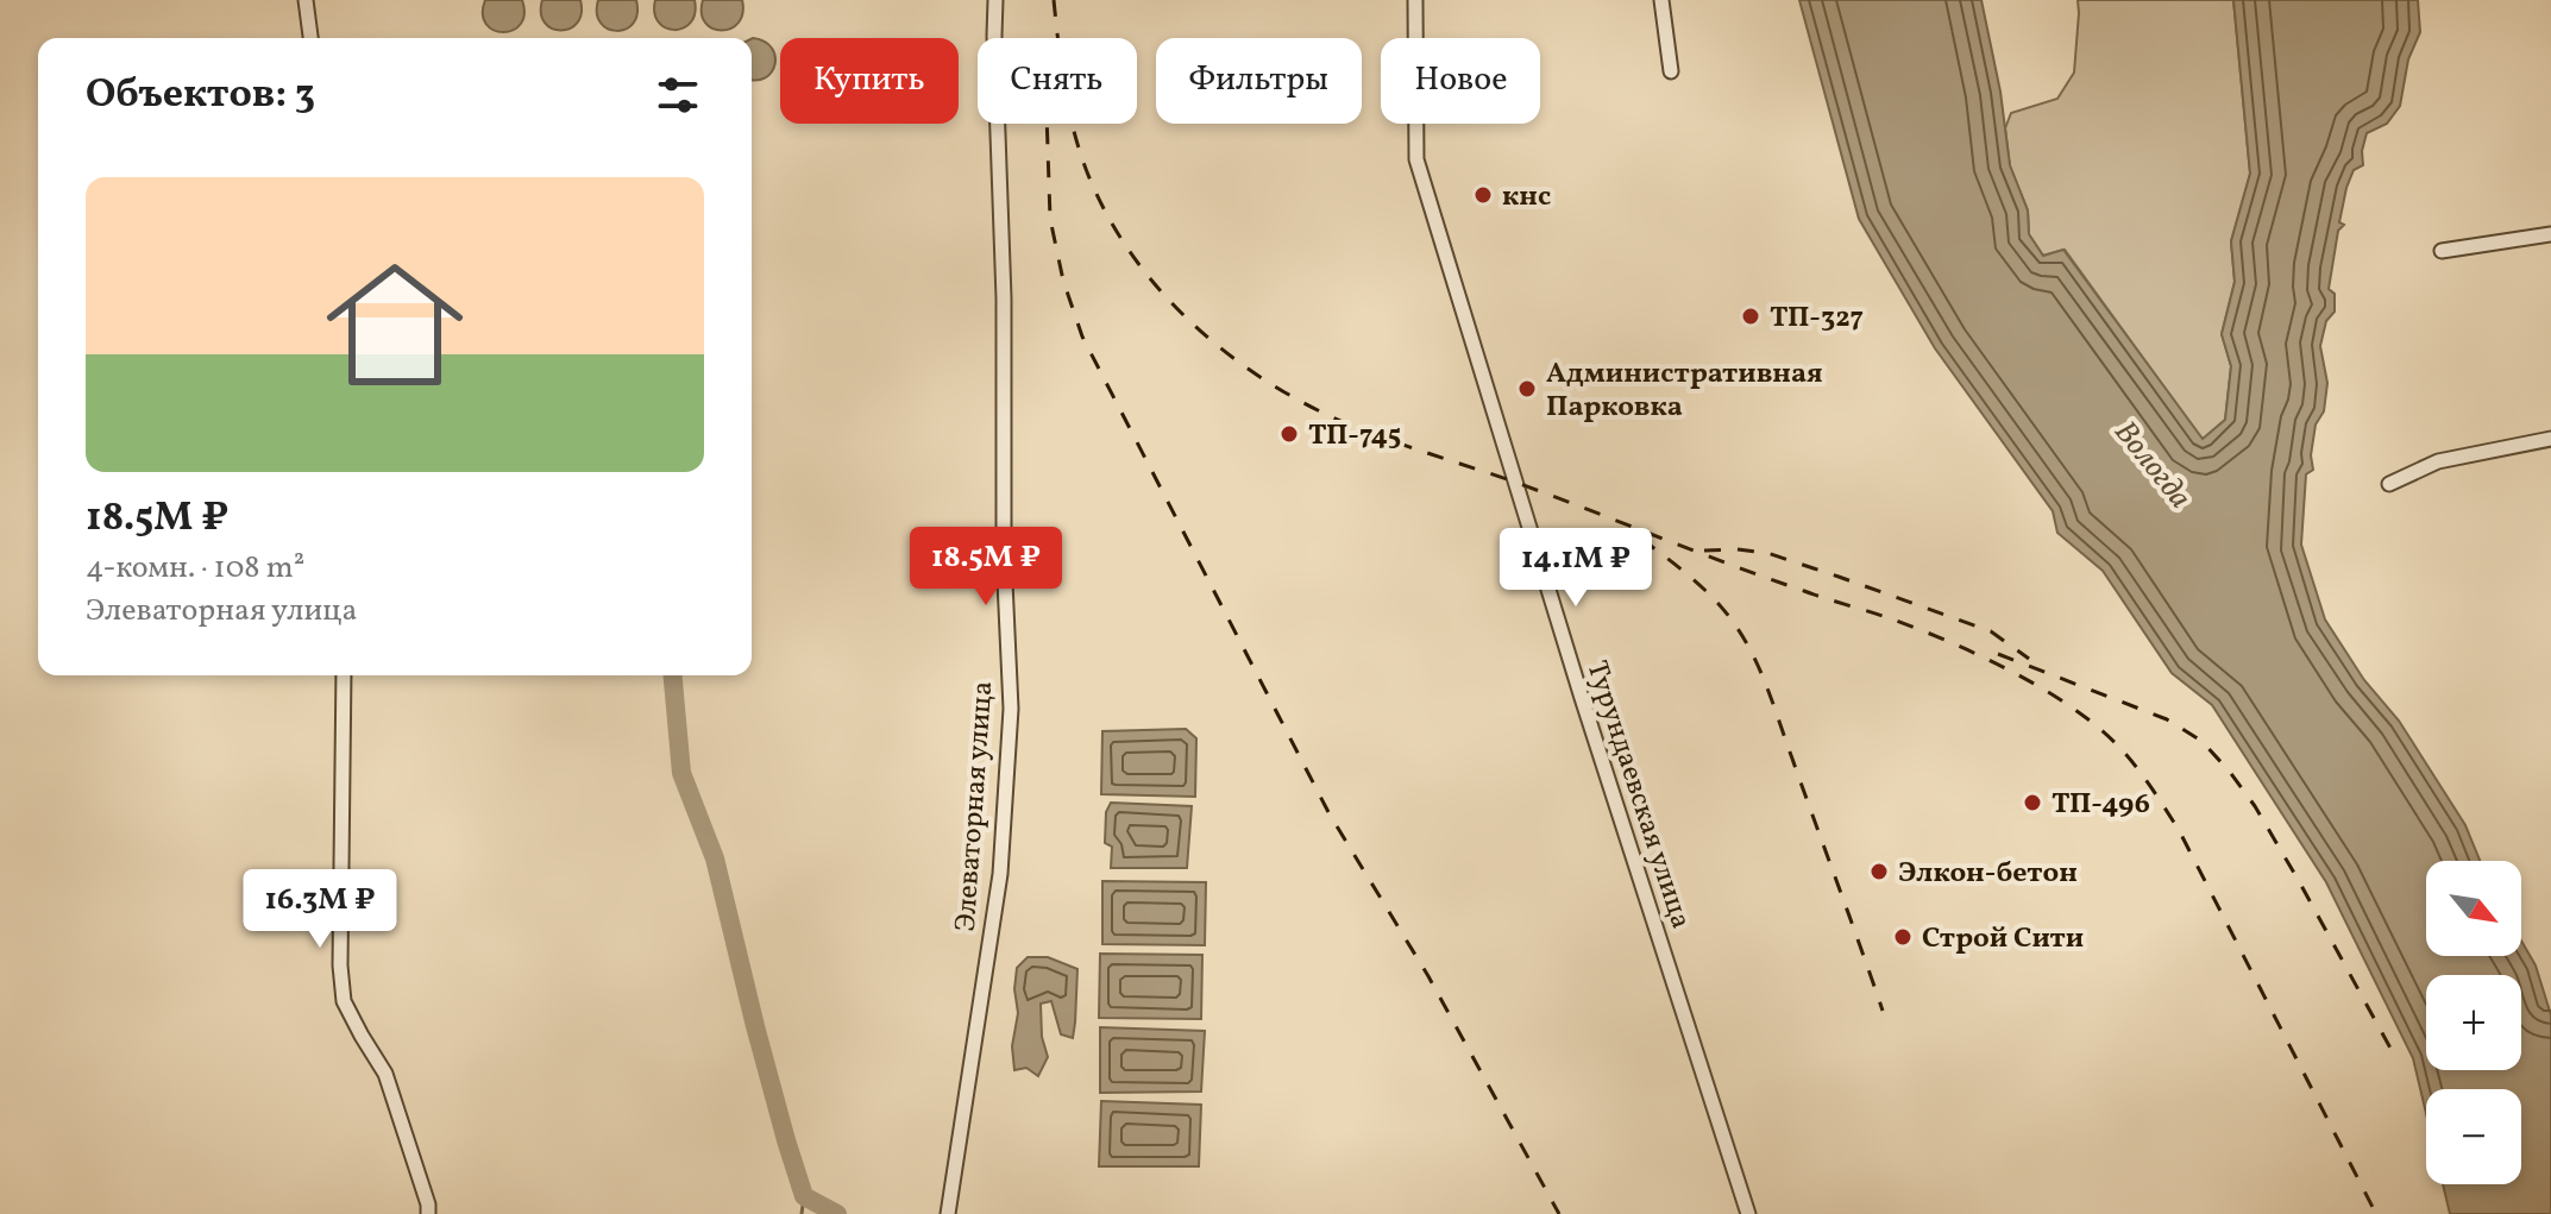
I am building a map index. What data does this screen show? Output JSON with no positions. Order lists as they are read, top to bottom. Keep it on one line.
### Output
{"streets":{"street":["Турундаевская улица","Элеваторная улица"]},"water":["Вологда"],"places":["кнс","ТП-327","Административная Парковка","ТП-745","ТП-496","Элкон-бетон","Строй Сити"],"north":"bottom right","page":{"chip":["Купить","Снять","Фильтры","Новое"],"heading":"Объектов: 3","list":[{"name":"18.5M ₽","note":"4-комн. · 108 m² · Элеваторная улица"}],"price":["18.5M ₽","14.1M ₽","16.3M ₽"],"map_buttons":["+","−"]}}
